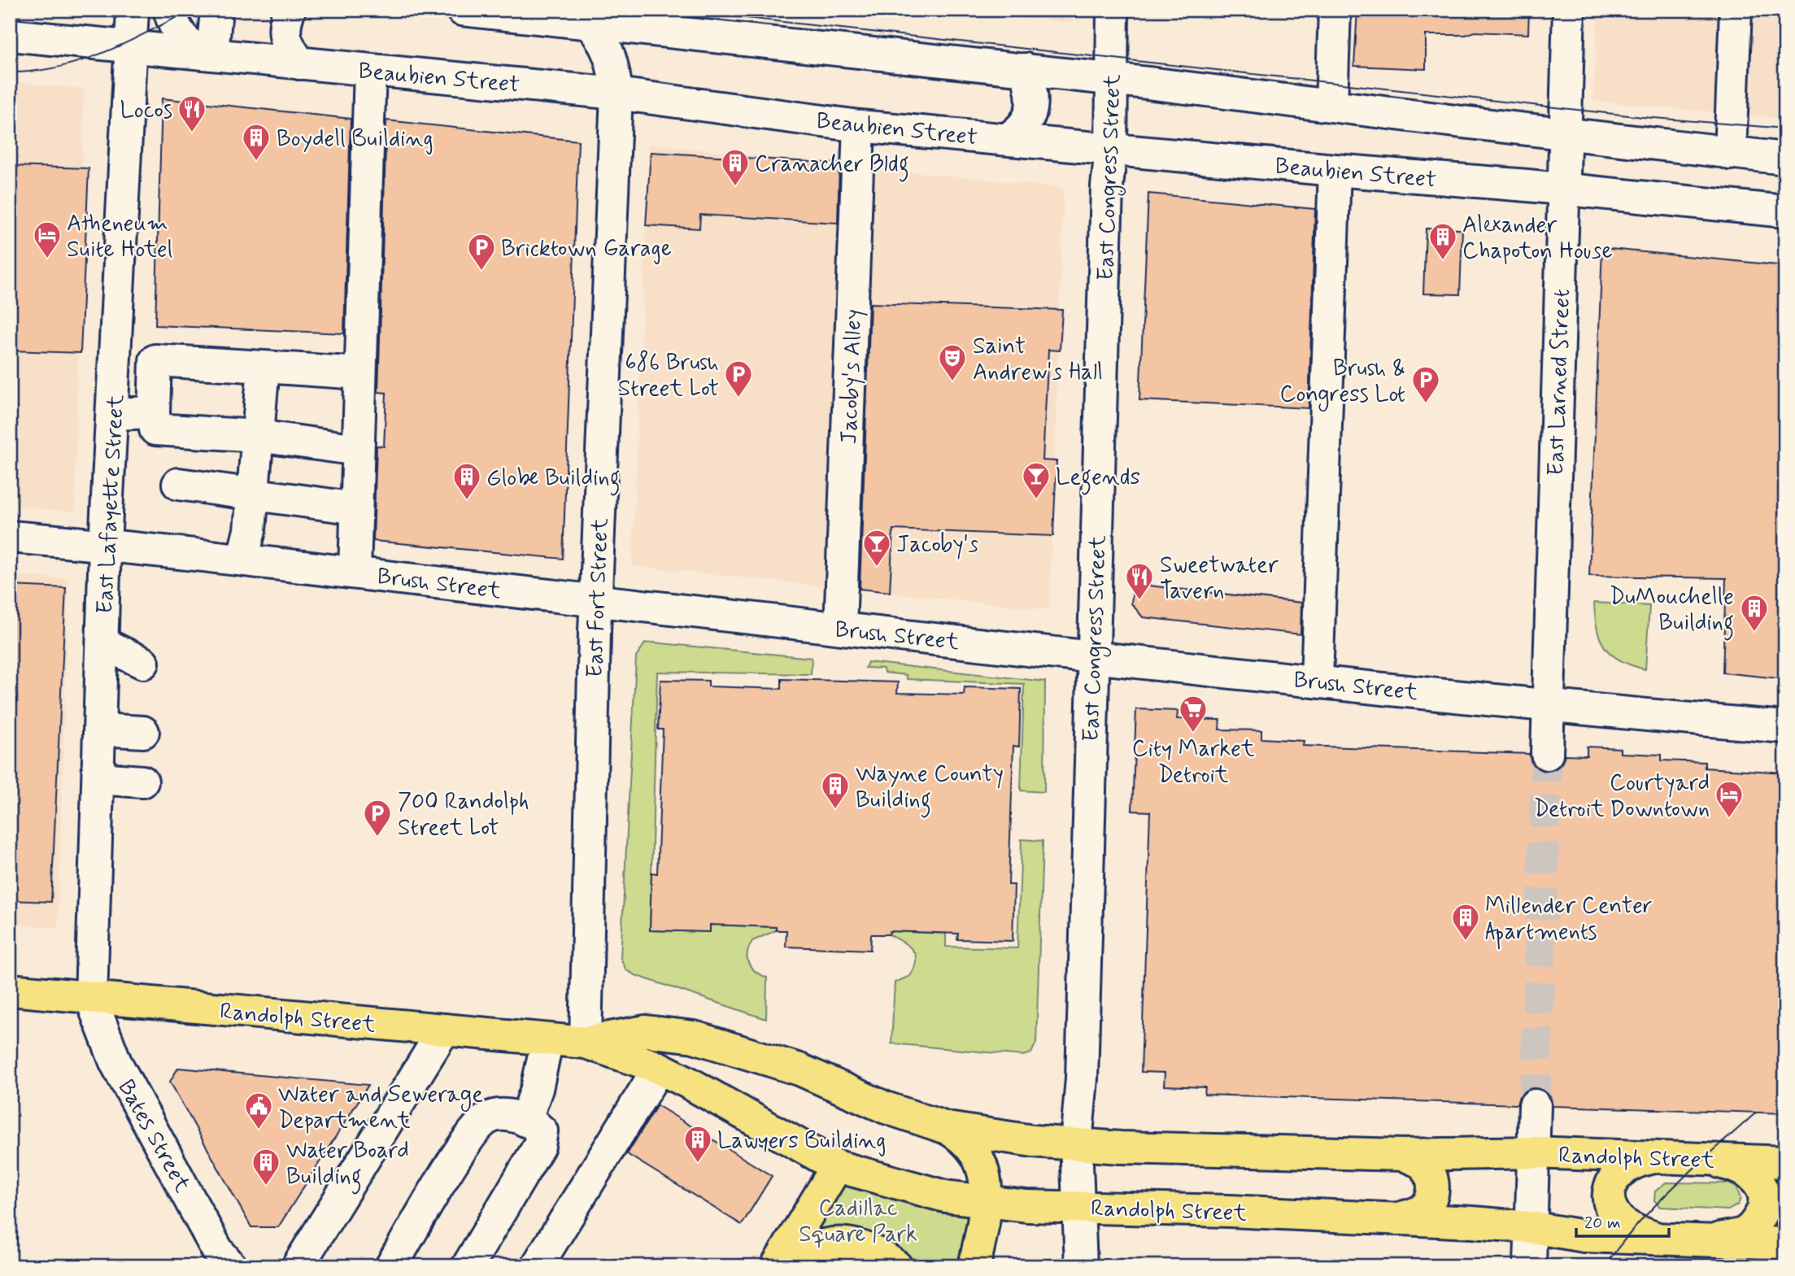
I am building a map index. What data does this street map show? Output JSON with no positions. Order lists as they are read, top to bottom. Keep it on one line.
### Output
{"streets":{"main road":["Randolph Street"],"street":["Beaubien Street","East Congress Street","Jacoby's Alley","East Larned Street","East Lafayette Street","Brush Street","East Fort Street","Bates Street"]},"crossings":[["Beaubien Street","East Congress Street"],["Beaubien Street","Jacoby's Alley"],["Beaubien Street","East Larned Street"],["Beaubien Street","East Lafayette Street"],["Beaubien Street","East Fort Street"],["East Congress Street","Brush Street"],["East Congress Street","Randolph Street"],["Jacoby's Alley","Brush Street"],["East Larned Street","Brush Street"],["East Lafayette Street","Brush Street"],["East Lafayette Street","Randolph Street"],["East Lafayette Street","Bates Street"],["Brush Street","East Fort Street"],["East Fort Street","Randolph Street"],["Randolph Street","Bates Street"]],"parks":["Cadillac Square Park"],"places":{"restaurant":["Locos","Sweetwater Tavern"],"building":["Boydell Building","Cranacher Bldg","Alexander Chapoton House","Globe Building","DuMouchelle Building","Wayne County Building","Millender Center Apartments","Lawyers Building","Water Board Building"],"hotel":["Atheneum Suite Hotel","Courtyard Detroit Downtown"],"parking":["Bricktown Garage","686 Brush Street Lot","Brush & Congress Lot","700 Randolph Street Lot"],"theatre":["Saint Andrew's Hall"],"bar":["Legends","Jacoby's"],"supermarket":["City Market Detroit"],"public building":["Water and Sewerage Department"]},"scale_bar":"20 m"}
